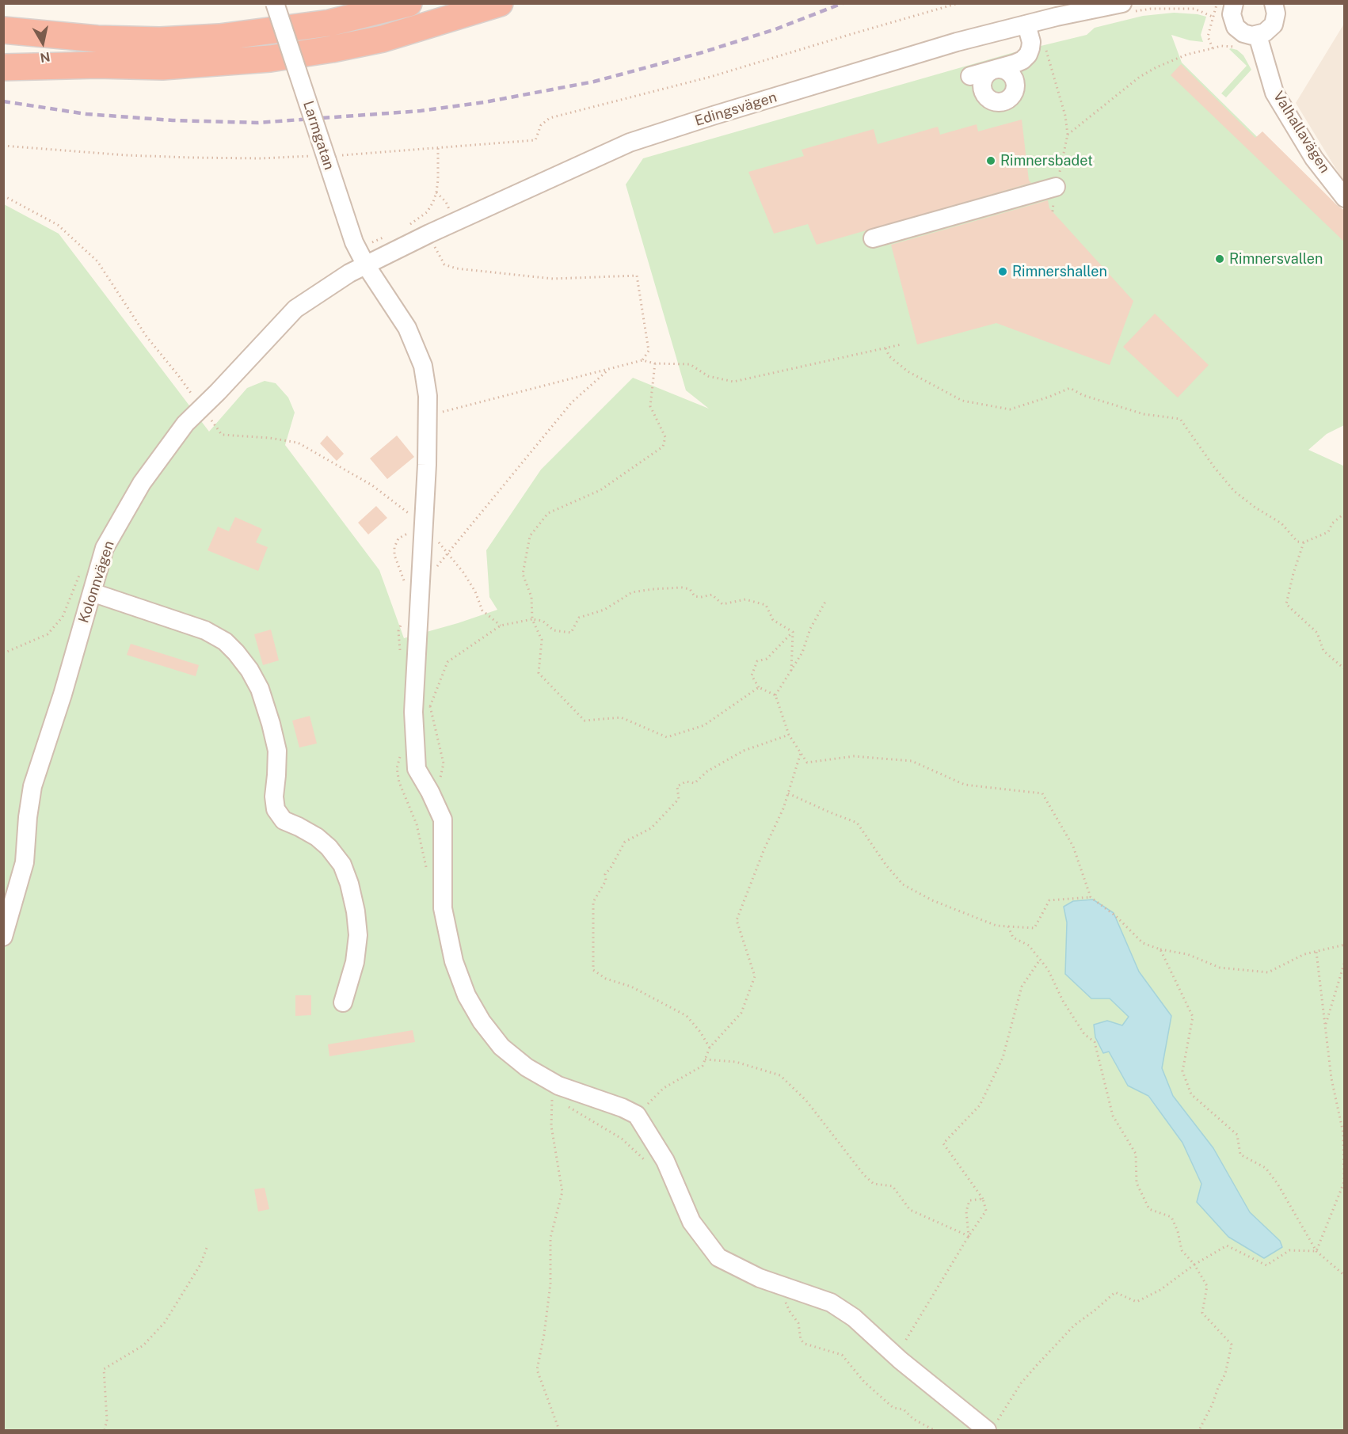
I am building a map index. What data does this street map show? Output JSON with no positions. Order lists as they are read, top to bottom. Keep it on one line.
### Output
{"streets":{"street":["Edingsvägen","Valhallavägen","Larmgatan","Kolonnvägen"]},"crossings":[["Edingsvägen","Larmgatan"],["Edingsvägen","Kolonnvägen"],["Larmgatan","Kolonnvägen"]],"places":["Rimnersbadet","Rimnersvallen","Rimnershallen"],"north":"bottom"}
